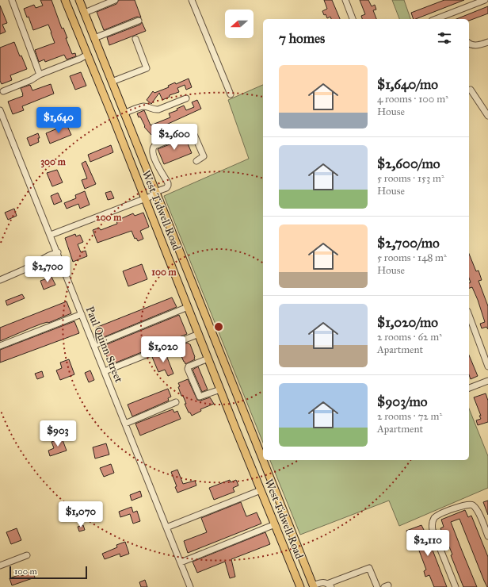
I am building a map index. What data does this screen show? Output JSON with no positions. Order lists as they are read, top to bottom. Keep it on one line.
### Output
{"streets":{"main road":["West Tidwell Road"],"street":["Paul Quinn Street"]},"scale_bar":"100 m","north":"left","page":{"heading":"7 homes","list":[{"name":"$1,640/mo","note":"4 rooms · 100 m² · House"},{"name":"$2,600/mo","note":"5 rooms · 153 m² · House"},{"name":"$2,700/mo","note":"5 rooms · 148 m² · House"},{"name":"$1,020/mo","note":"2 rooms · 62 m² · Apartment"},{"name":"$903/mo","note":"2 rooms · 72 m² · Apartment"}],"price":["$1,640","$2,600","$2,700","$1,020","$903","$1,070","$2,110"],"scale":"100 m"},"rings":["300 m","200 m","100 m"]}
